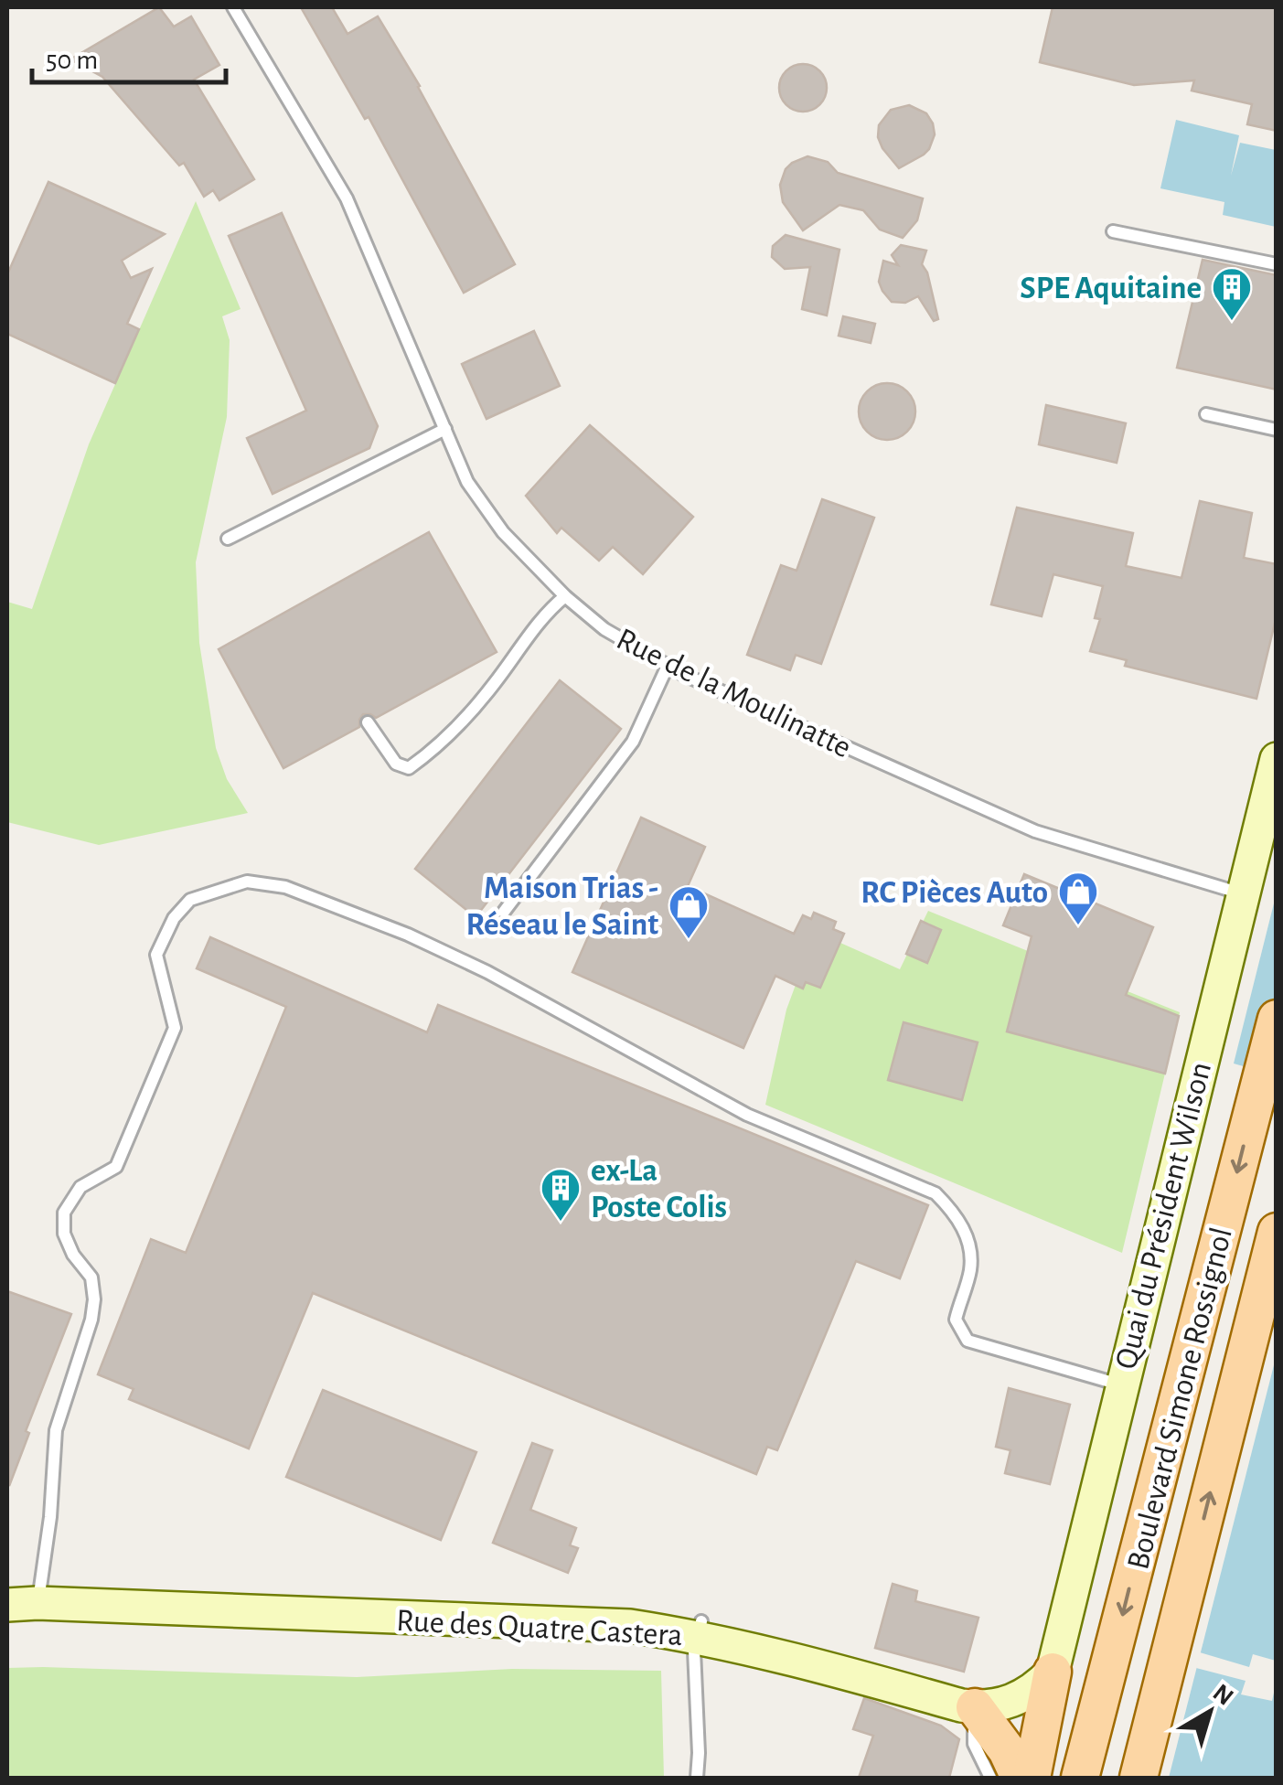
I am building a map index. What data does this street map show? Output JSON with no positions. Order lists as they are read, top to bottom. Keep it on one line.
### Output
{"streets":{"main road":["Boulevard Simone Rossignol"],"street":["Quai du Président Wilson","Rue des Quatre Castera"],"lane":["Rue de la Moulinatte"]},"crossings":[["Rue de la Moulinatte","Quai du Président Wilson"],["Quai du Président Wilson","Rue des Quatre Castera"]],"places":{"building":["SPE Aquitaine","ex-La Poste Colis"],"shop":["RC Pièces Auto","Maison Trias - Réseau le Saint"]},"scale_bar":"50 m","north":"top right"}
